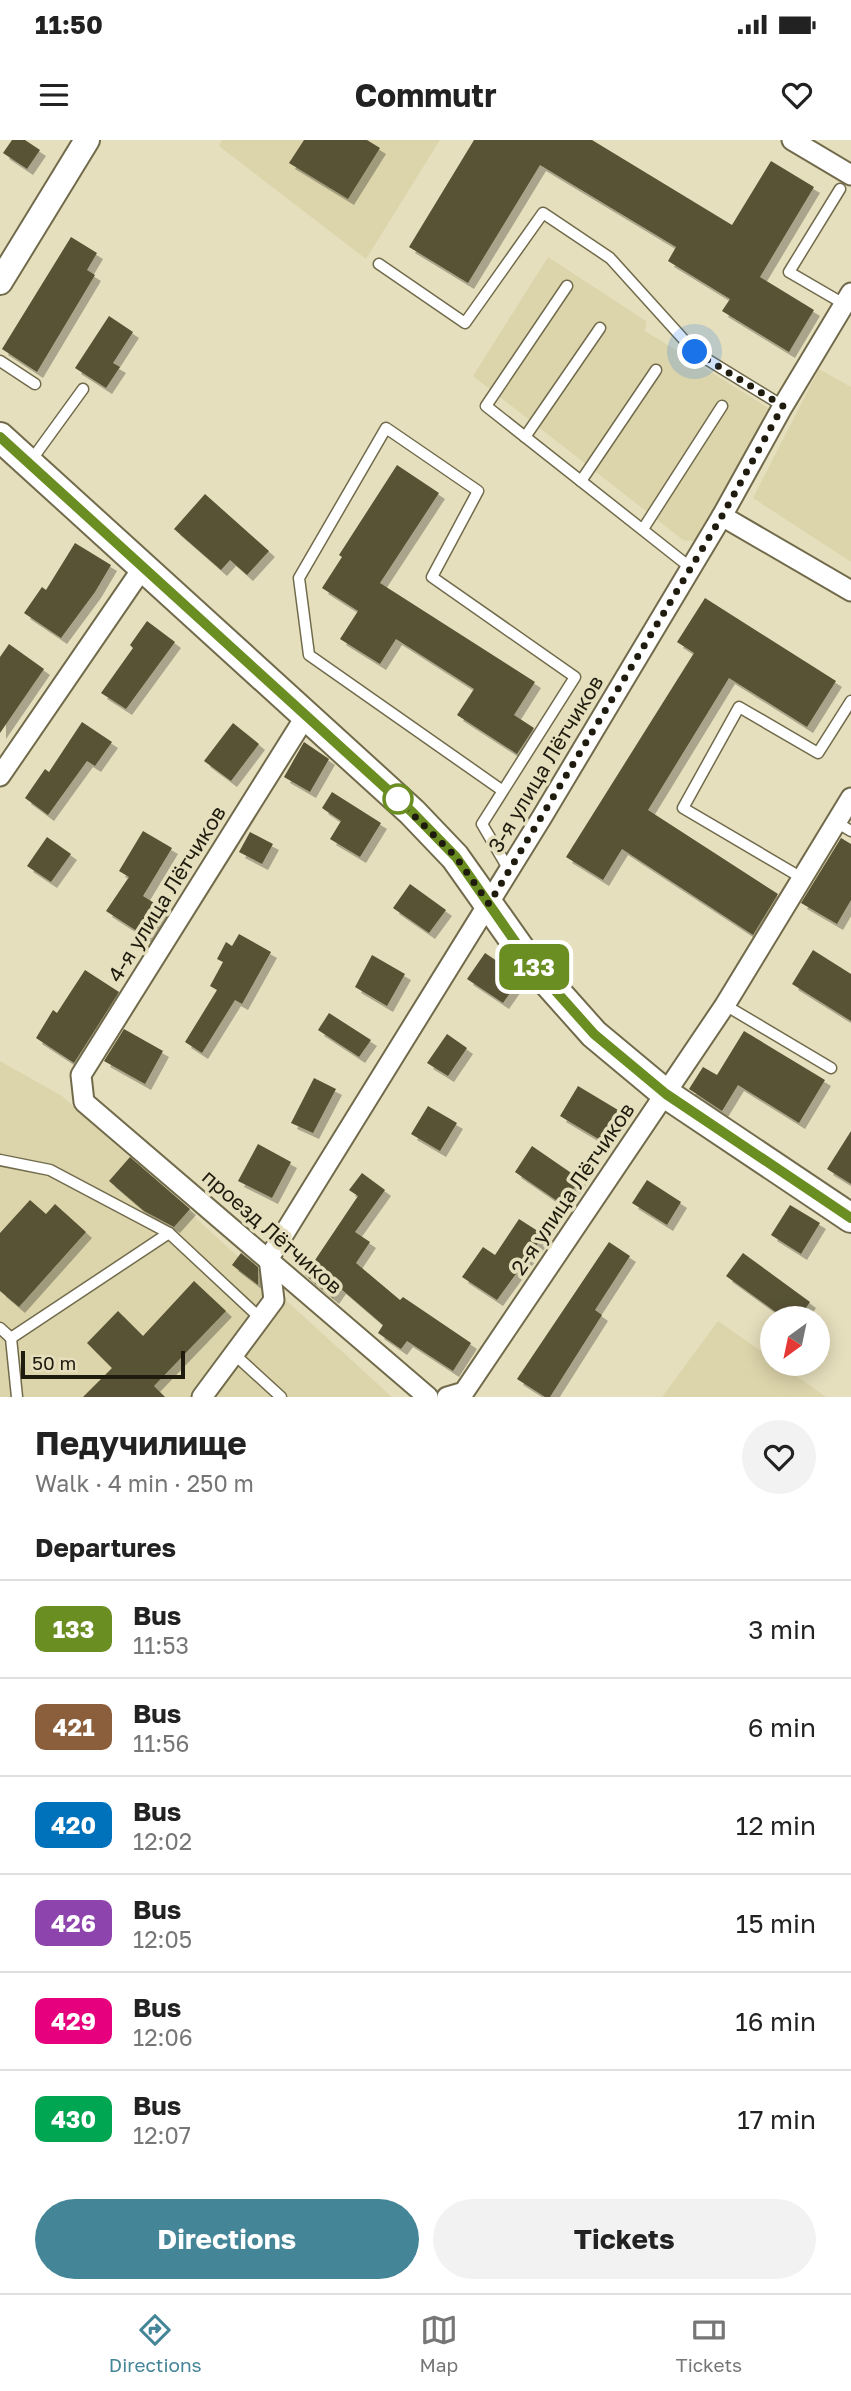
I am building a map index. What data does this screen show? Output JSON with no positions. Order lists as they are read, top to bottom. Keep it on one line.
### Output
{"streets":{"street":["3-я улица Лётчиков","4-я улица Лётчиков","2-я улица Лётчиков","проезд Лётчиков"]},"crossings":[["3-я улица Лётчиков","проезд Лётчиков"],["4-я улица Лётчиков","проезд Лётчиков"]],"lines":["bus line 133"],"scale_bar":"50 m","north":"bottom left","page":{"status":"11:50","header":"Commutr","on_map":"133","scale":"50 m","heading":[["Педучилище","Walk · 4 min · 250 m"],"Departures"],"list":[{"mark":"133","name":"Bus","note":"11:53","value":"3 min"},{"mark":"421","name":"Bus","note":"11:56","value":"6 min"},{"mark":"420","name":"Bus","note":"12:02","value":"12 min"},{"mark":"426","name":"Bus","note":"12:05","value":"15 min"},{"mark":"429","name":"Bus","note":"12:06","value":"16 min"},{"mark":"430","name":"Bus","note":"12:07","value":"17 min"}],"buttons":["Directions","Tickets"],"tabs":["Directions","Map","Tickets"]}}
